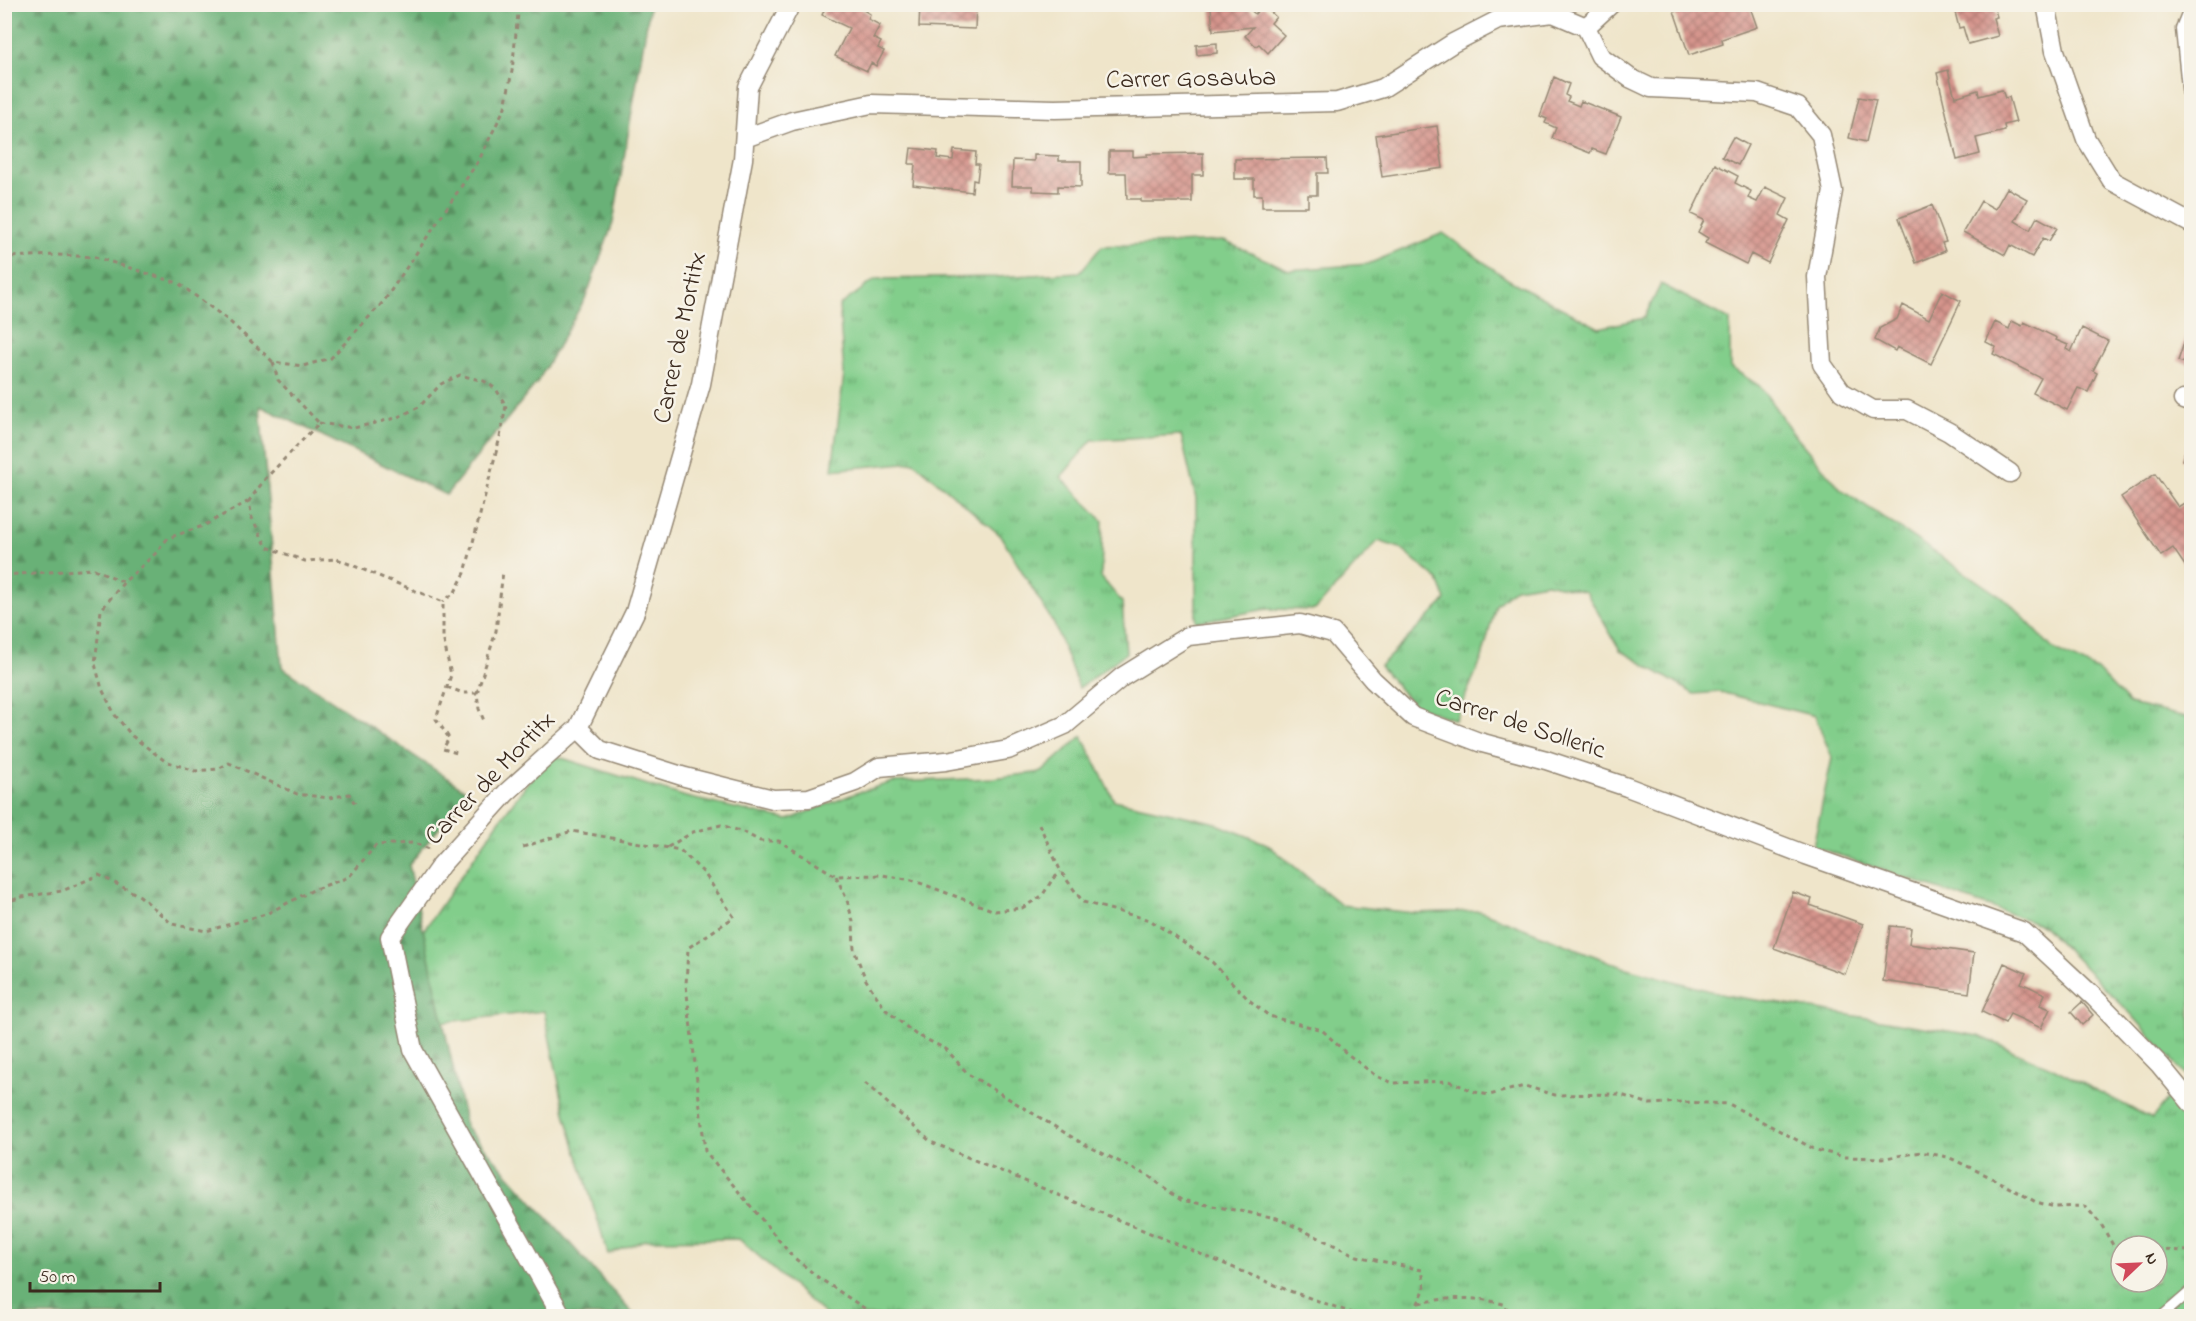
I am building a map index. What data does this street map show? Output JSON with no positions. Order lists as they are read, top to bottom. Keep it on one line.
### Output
{"streets":{"street":["Carrer Gosauba","Carrer de Mortitx","Carrer de Solleric"]},"crossings":[["Carrer Gosauba","Carrer de Mortitx"],["Carrer de Mortitx","Carrer de Solleric"]],"scale_bar":"50 m","north":"top right"}
